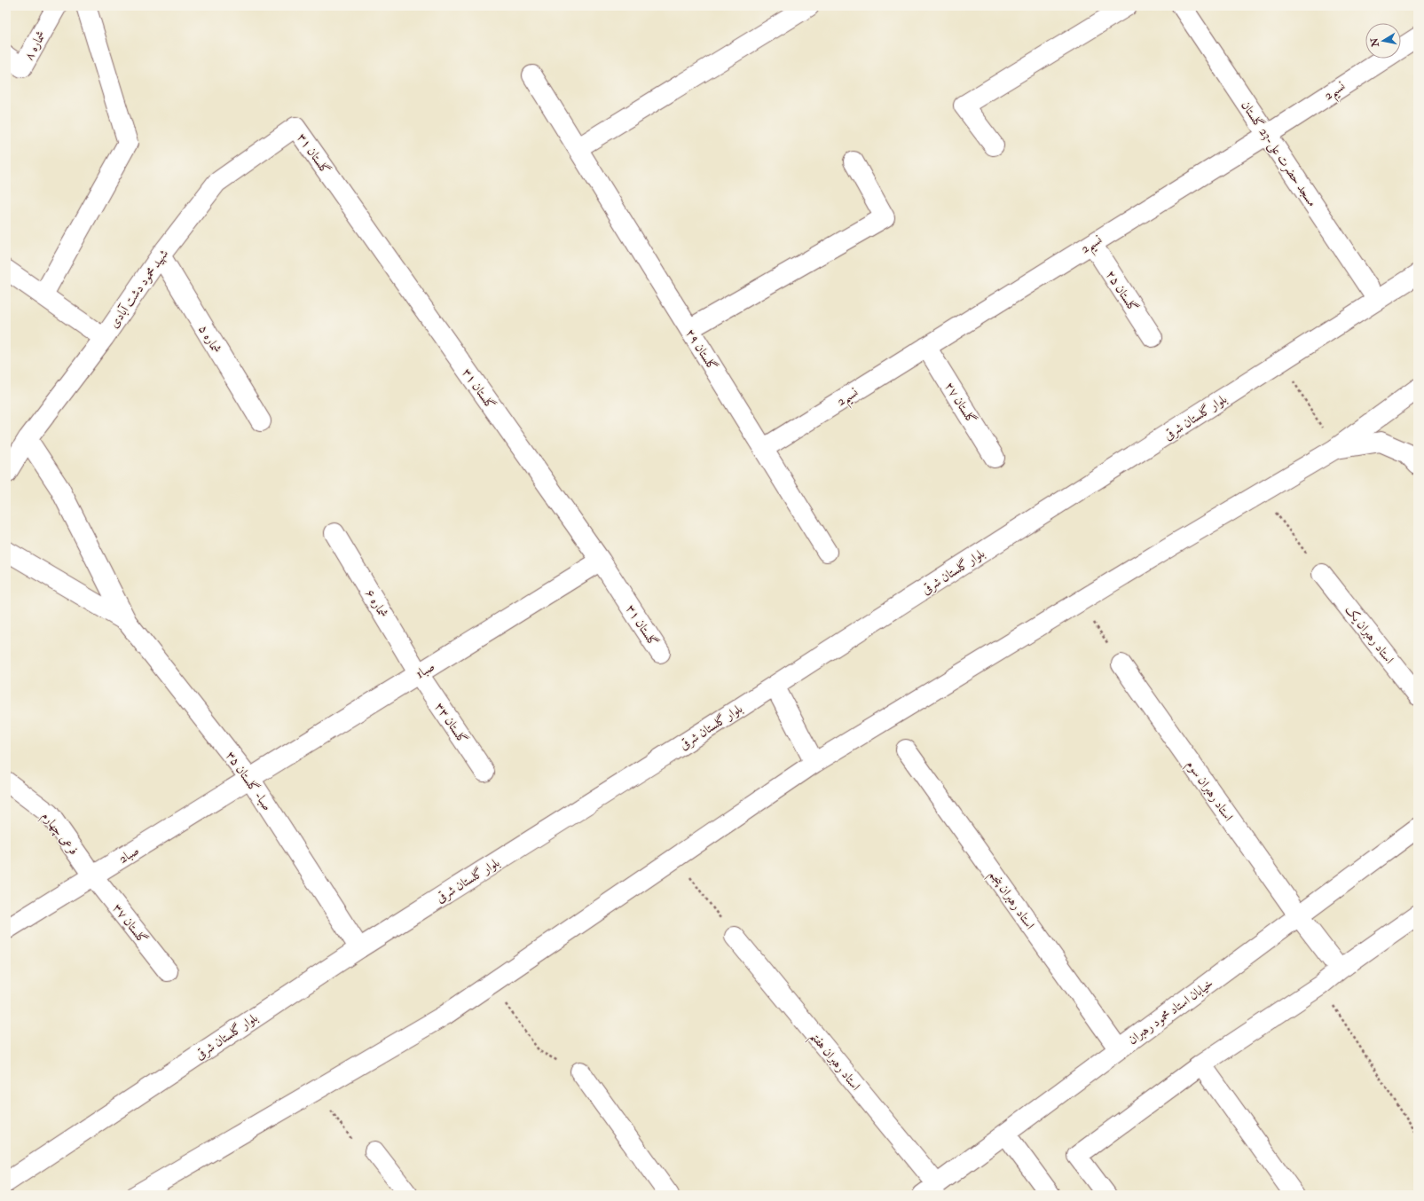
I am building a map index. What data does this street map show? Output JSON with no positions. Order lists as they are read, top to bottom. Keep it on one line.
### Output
{"streets":{"street":["شماره ۸","نسیم2","گلستان ۳۱","مسجد حضرت علی-23 گلستان","شهید محمود دشت آبادی","گلستان ۲۵","شماره ۵","گلستان ۲۹","گلستان ۲۷","بلوار گلستان شرقی","شماره ۶","استاد رهبران یک","صبا1","گلستان ۳۳","صبا- گلستان ۳۵","استاد رهبران سوم","فرعی چهارم","صبا2","استاد رهبران پنجم","گلستان ۳۷","خیابان استاد محمود رهبران","استاد رهبران هفتم"]},"crossings":[["نسیم2","مسجد حضرت علی-23 گلستان"],["نسیم2","گلستان ۲۵"],["نسیم2","گلستان ۲۹"],["نسیم2","گلستان ۲۷"],["گلستان ۳۱","شهید محمود دشت آبادی"],["گلستان ۳۱","صبا1"],["مسجد حضرت علی-23 گلستان","بلوار گلستان شرقی"],["شهید محمود دشت آبادی","شماره ۵"],["بلوار گلستان شرقی","صبا- گلستان ۳۵"],["شماره ۶","صبا1"],["شماره ۶","گلستان ۳۳"],["صبا1","گلستان ۳۳"],["صبا1","صبا- گلستان ۳۵"],["صبا1","صبا2"],["صبا- گلستان ۳۵","صبا2"],["استاد رهبران سوم","خیابان استاد محمود رهبران"],["فرعی چهارم","صبا2"],["فرعی چهارم","گلستان ۳۷"],["صبا2","گلستان ۳۷"],["استاد رهبران پنجم","خیابان استاد محمود رهبران"],["خیابان استاد محمود رهبران","استاد رهبران هفتم"]],"north":"left"}
